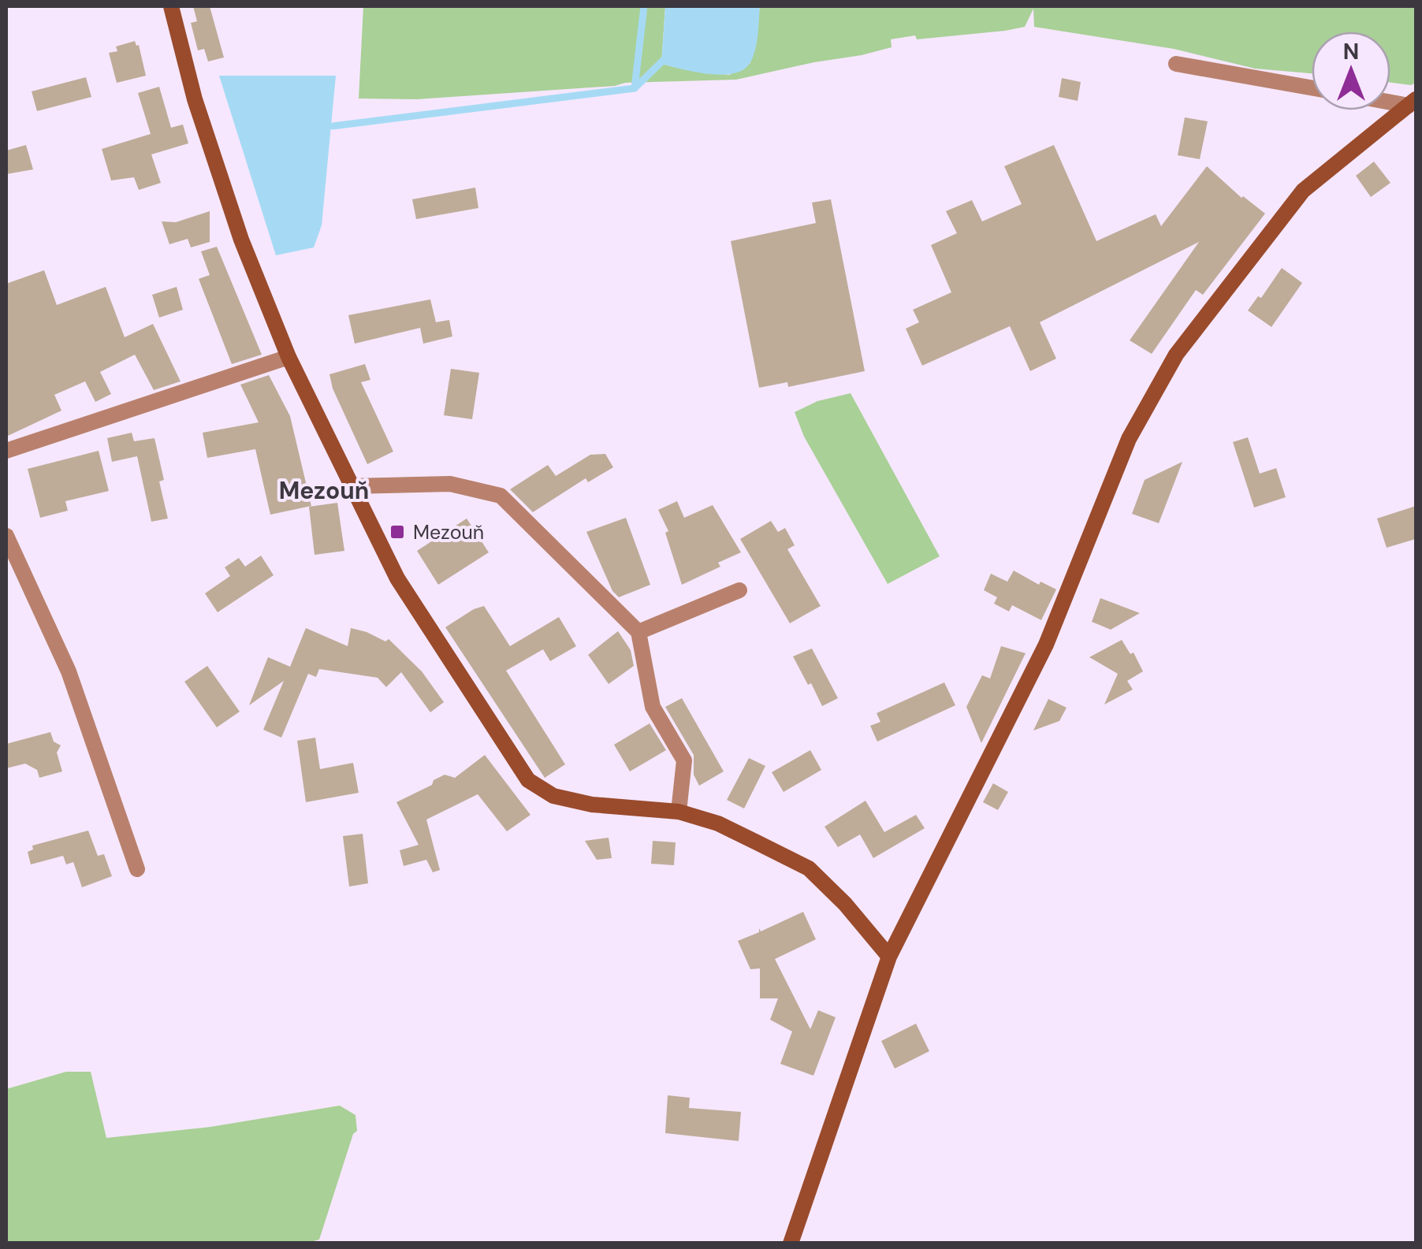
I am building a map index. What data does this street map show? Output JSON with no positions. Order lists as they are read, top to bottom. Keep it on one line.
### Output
{"districts":["Mezouň"],"places":{"transit":["Mezouň"]},"north":"top"}
